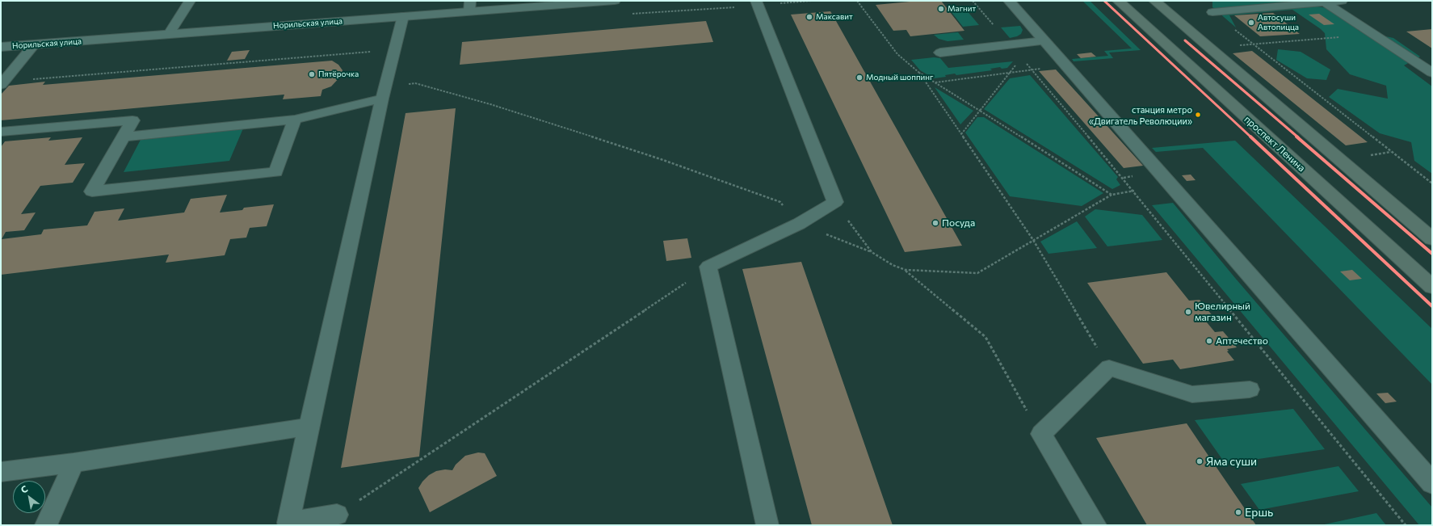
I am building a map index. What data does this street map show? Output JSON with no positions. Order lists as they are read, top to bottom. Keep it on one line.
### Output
{"streets":{"main road":["проспект Ленина"],"street":["Норильская улица"]},"places":["Магнит","Максавит","Автосуши Автопицца","Пятёрочка","Модный шоппинг","станция метро «Двигатель Революции»","Посуда","Ювелирный магазин","Аптечество","Яма суши","Ершь"],"north":"top left"}
